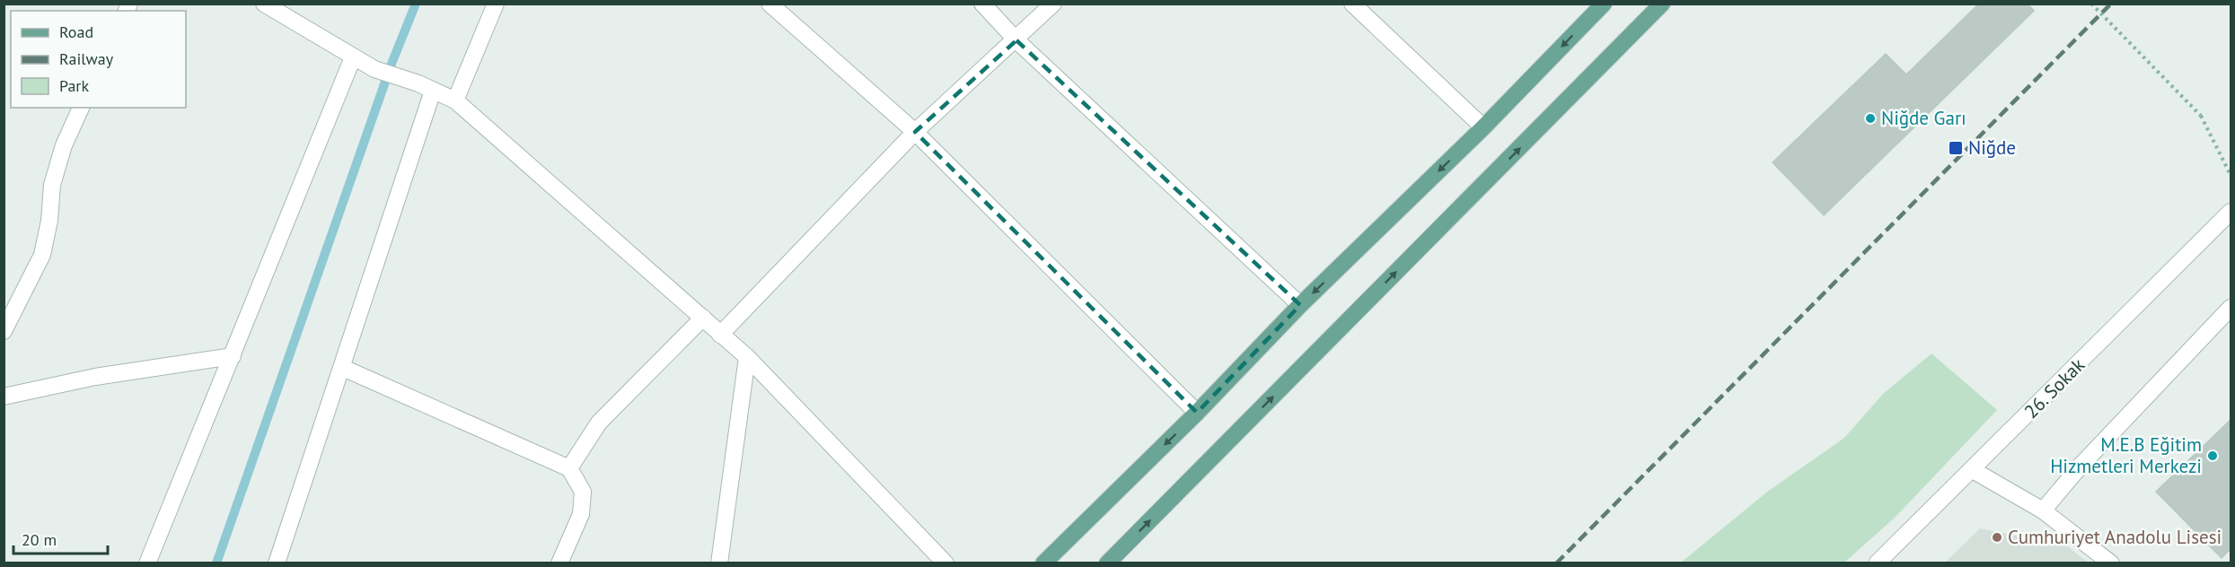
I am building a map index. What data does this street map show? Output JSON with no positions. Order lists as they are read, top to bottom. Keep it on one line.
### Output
{"streets":{"street":["26. Sokak"]},"places":{"other":["Niğde Garı","M.E.B Eğitim Hizmetleri Merkezi","Cumhuriyet Anadolu Lisesi"],"transit":["Niğde"]},"legend":["Road","Railway","Park"],"scale_bar":"20 m"}
